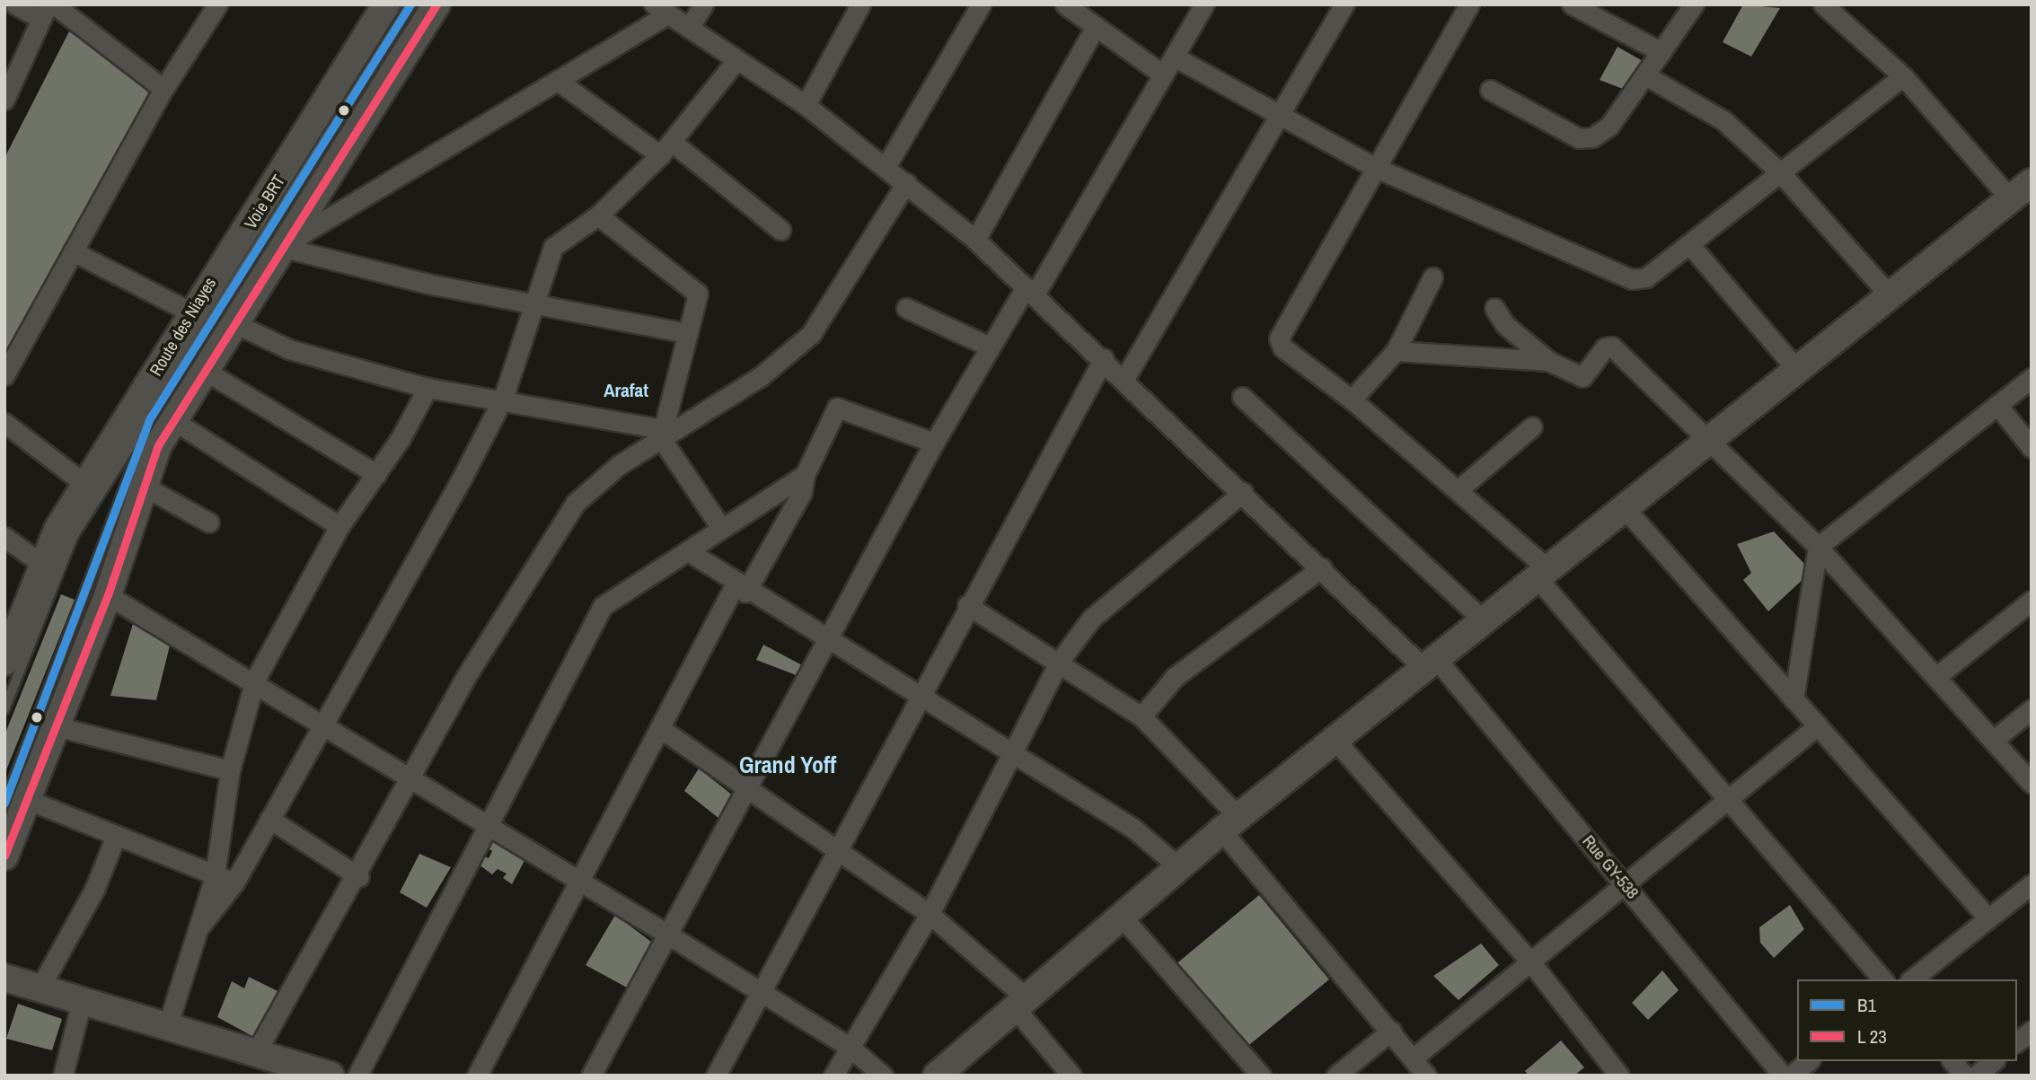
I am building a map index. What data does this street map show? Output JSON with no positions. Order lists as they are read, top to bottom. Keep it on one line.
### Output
{"streets":{"main road":["Route des Niayes"],"street":["Rue GY-538"],"lane":["Voie BRT"]},"districts":["Arafat","Grand Yoff"],"lines":["transit line B1"],"legend":["B1","L 23"]}
